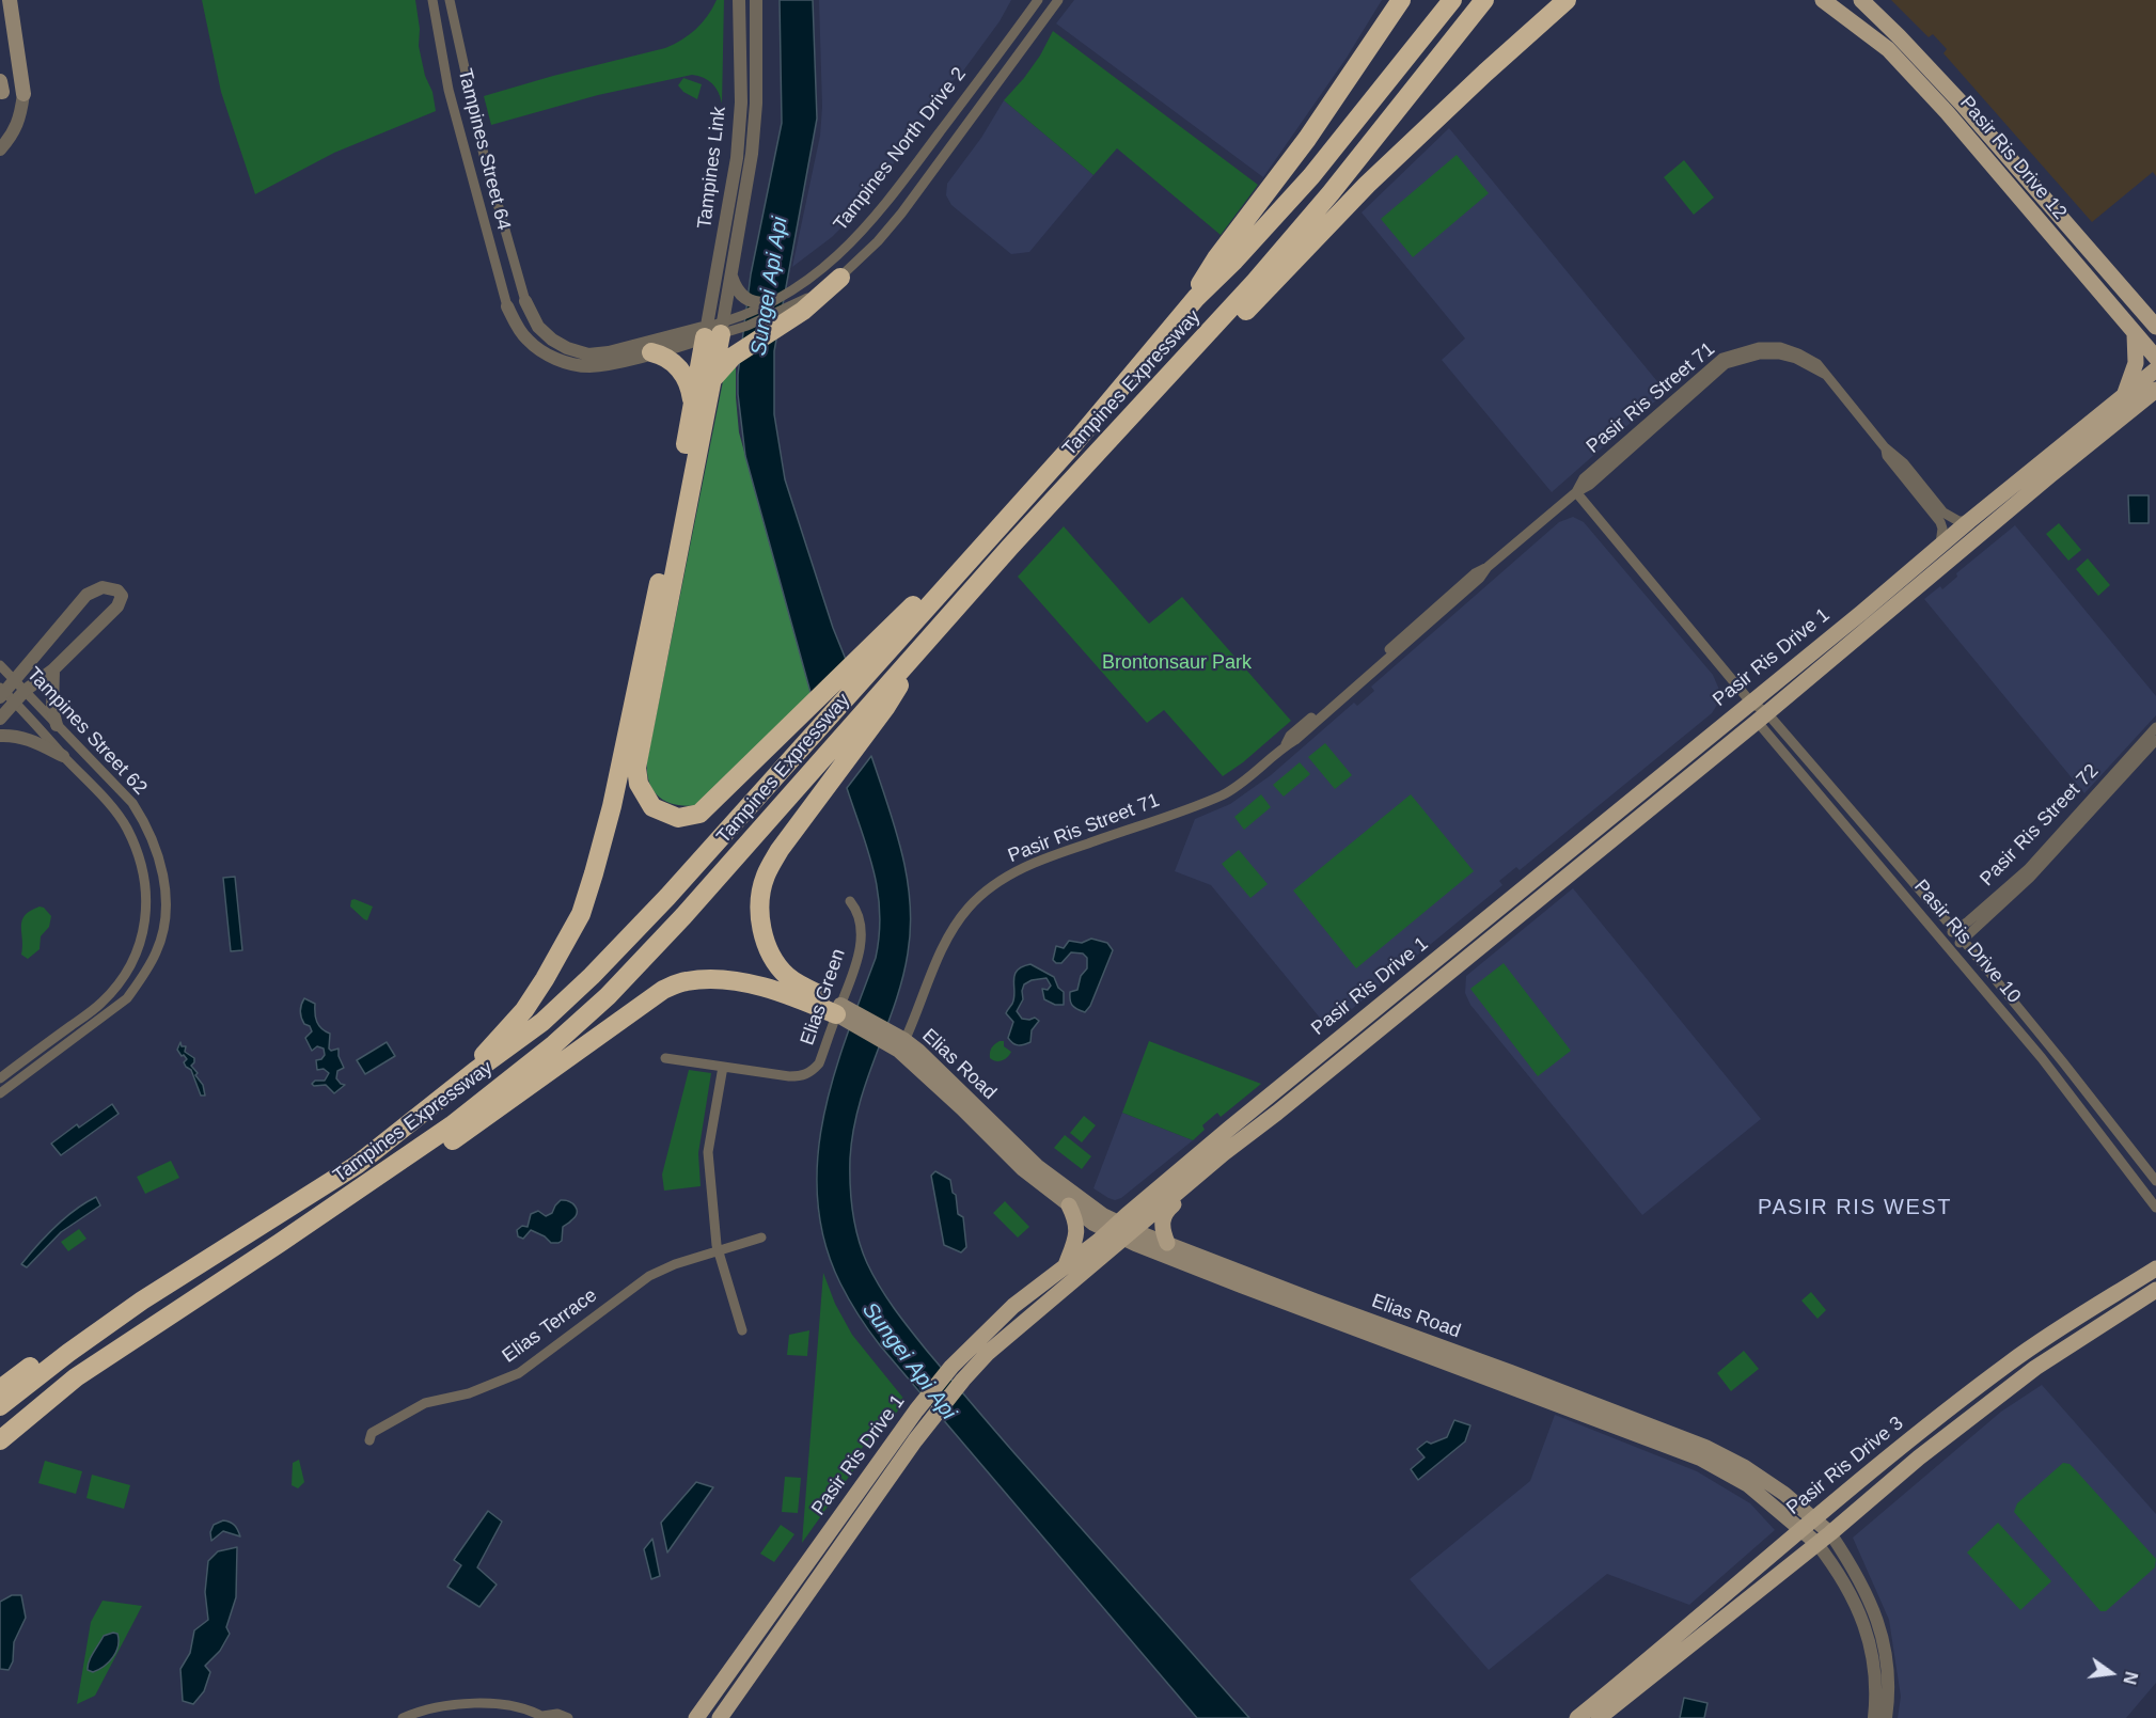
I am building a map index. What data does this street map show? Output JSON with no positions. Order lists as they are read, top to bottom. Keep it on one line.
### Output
{"streets":{"highway":["Tampines Expressway"],"main road":["Pasir Ris Drive 12","Pasir Ris Drive 1","Elias Road","Pasir Ris Drive 3"],"street":["Tampines Street 64","Tampines North Drive 2","Tampines Link","Pasir Ris Street 71","Tampines Street 62","Pasir Ris Street 72","Pasir Ris Drive 10","Elias Green","Elias Terrace"]},"crossings":[["Tampines Street 64","Tampines North Drive 2"],["Tampines North Drive 2","Tampines Link"],["Pasir Ris Street 71","Pasir Ris Drive 1"],["Pasir Ris Street 71","Pasir Ris Drive 10"],["Pasir Ris Street 71","Elias Road"],["Pasir Ris Drive 1","Pasir Ris Drive 10"],["Pasir Ris Drive 1","Elias Road"],["Pasir Ris Street 72","Pasir Ris Drive 10"],["Elias Green","Elias Road"],["Elias Road","Pasir Ris Drive 3"]],"districts":["PASIR RIS WEST"],"water":["Sungei Api Api"],"parks":["Brontonsaur Park"],"north":"right"}
